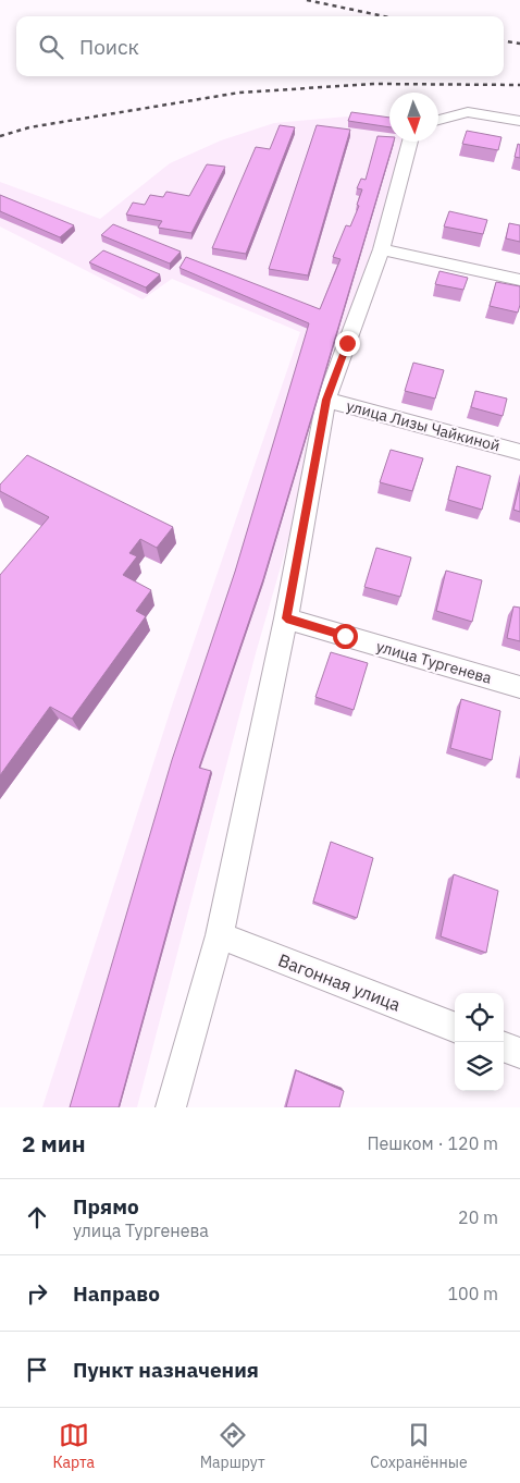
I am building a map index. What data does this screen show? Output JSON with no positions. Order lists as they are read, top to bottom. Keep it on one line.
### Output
{"streets":{"street":["улица Лизы Чайкиной","улица Тургенева","Вагонная улица"]},"north":"bottom","page":{"search":"Поиск","heading":["2 мин","Пешком · 120 m"],"list":[["Прямо","улица Тургенева","20 m"],["Направо","100 m"],"Пункт назначения"],"nav":["Карта","Маршрут","Сохранённые"]}}
